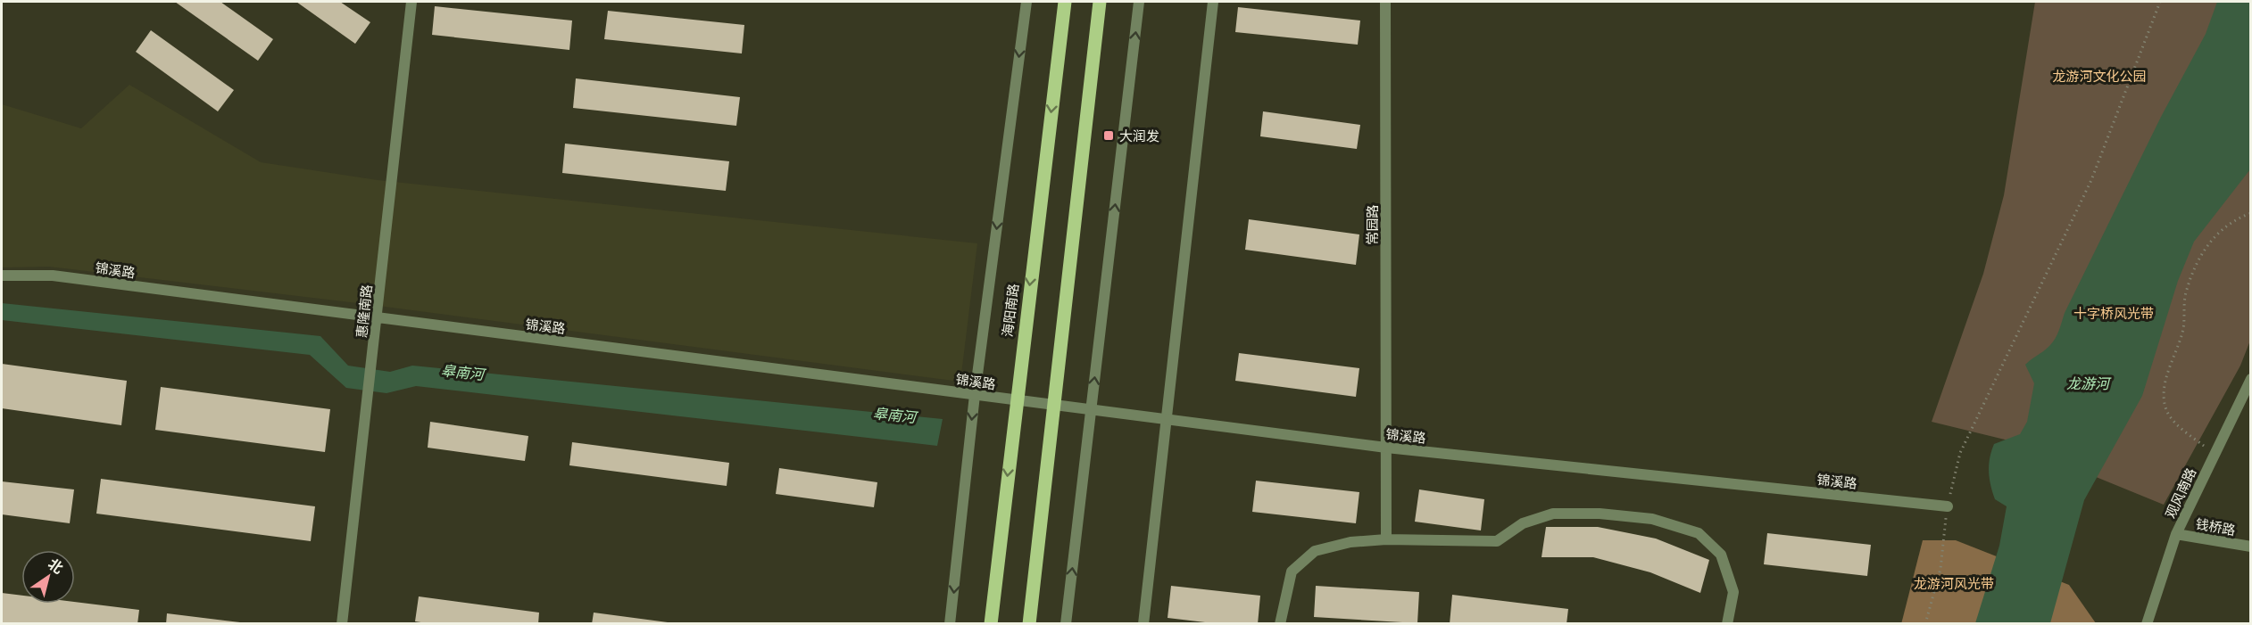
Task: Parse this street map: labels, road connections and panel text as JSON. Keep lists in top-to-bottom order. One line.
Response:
{"streets":{"main road":["海阳南路"],"street":["常园路","锦溪路","惠隆南路","观风南路","钱桥路"]},"crossings":[["常园路","锦溪路"],["锦溪路","海阳南路"],["锦溪路","惠隆南路"],["观风南路","钱桥路"]],"water":["皋南河","龙游河"],"parks":["龙游河文化公园","十字桥风光带","龙游河风光带"],"places":{"transit":["大润发"]},"north":"top right"}
